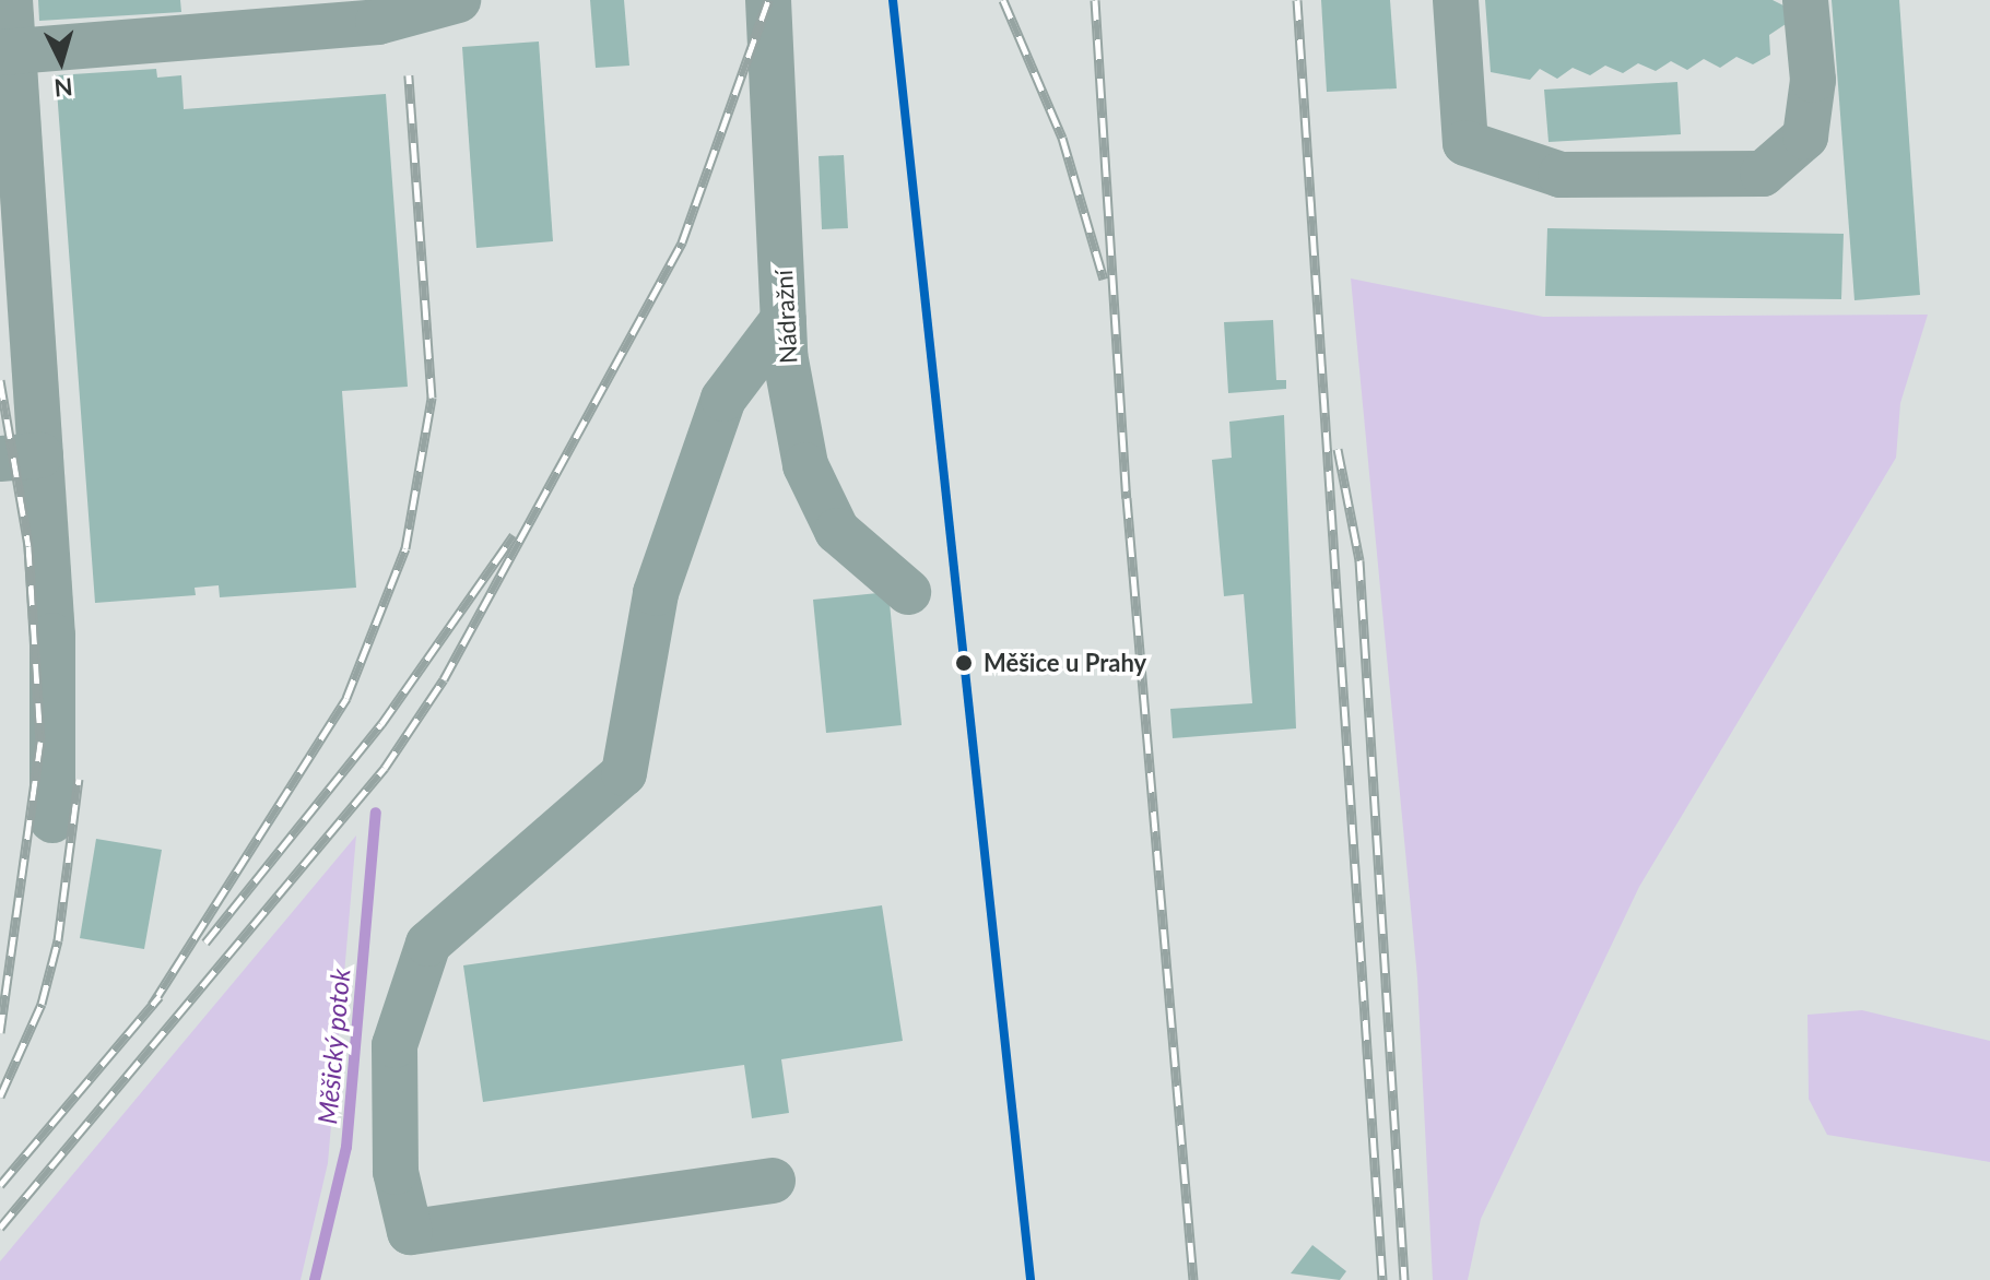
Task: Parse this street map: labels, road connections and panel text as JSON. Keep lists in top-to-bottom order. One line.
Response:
{"streets":{"lane":["Nádražní"]},"water":["Měšický potok"],"places":["Měšice u Prahy"],"north":"bottom"}
